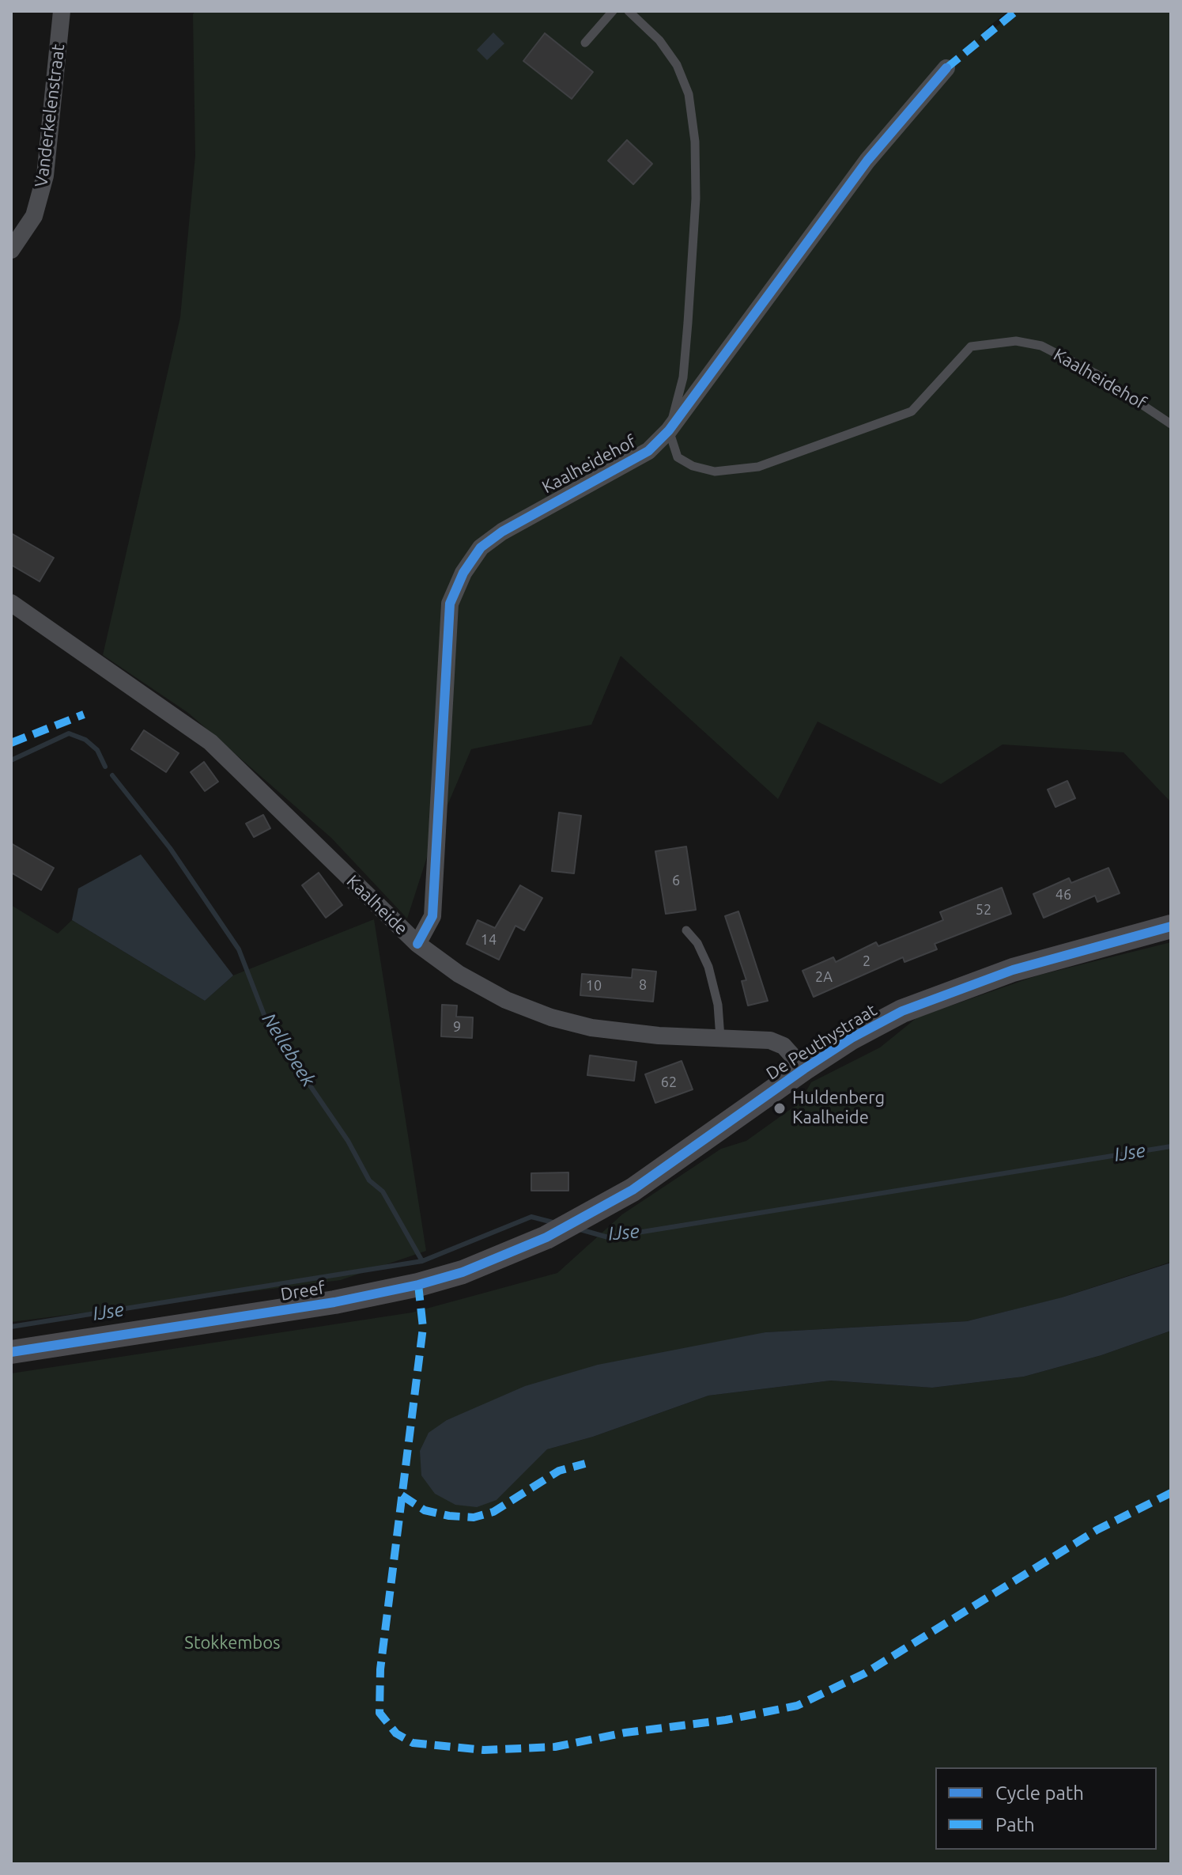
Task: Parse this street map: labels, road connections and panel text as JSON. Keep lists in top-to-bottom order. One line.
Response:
{"streets":{"main road":["De Peuthystraat","Dreef"],"street":["Vanderkelenstraat","Kaalheidehof","Kaalheide"]},"crossings":[["Kaalheidehof","Kaalheide"],["Kaalheide","De Peuthystraat"],["De Peuthystraat","Dreef"]],"water":["Nellebeek","IJse"],"parks":["Stokkembos"],"places":["Huldenberg Kaalheide"],"house_numbers":["6","46","52","14","2","2A","8","10","9","62"],"legend":["Cycle path","Path"]}
